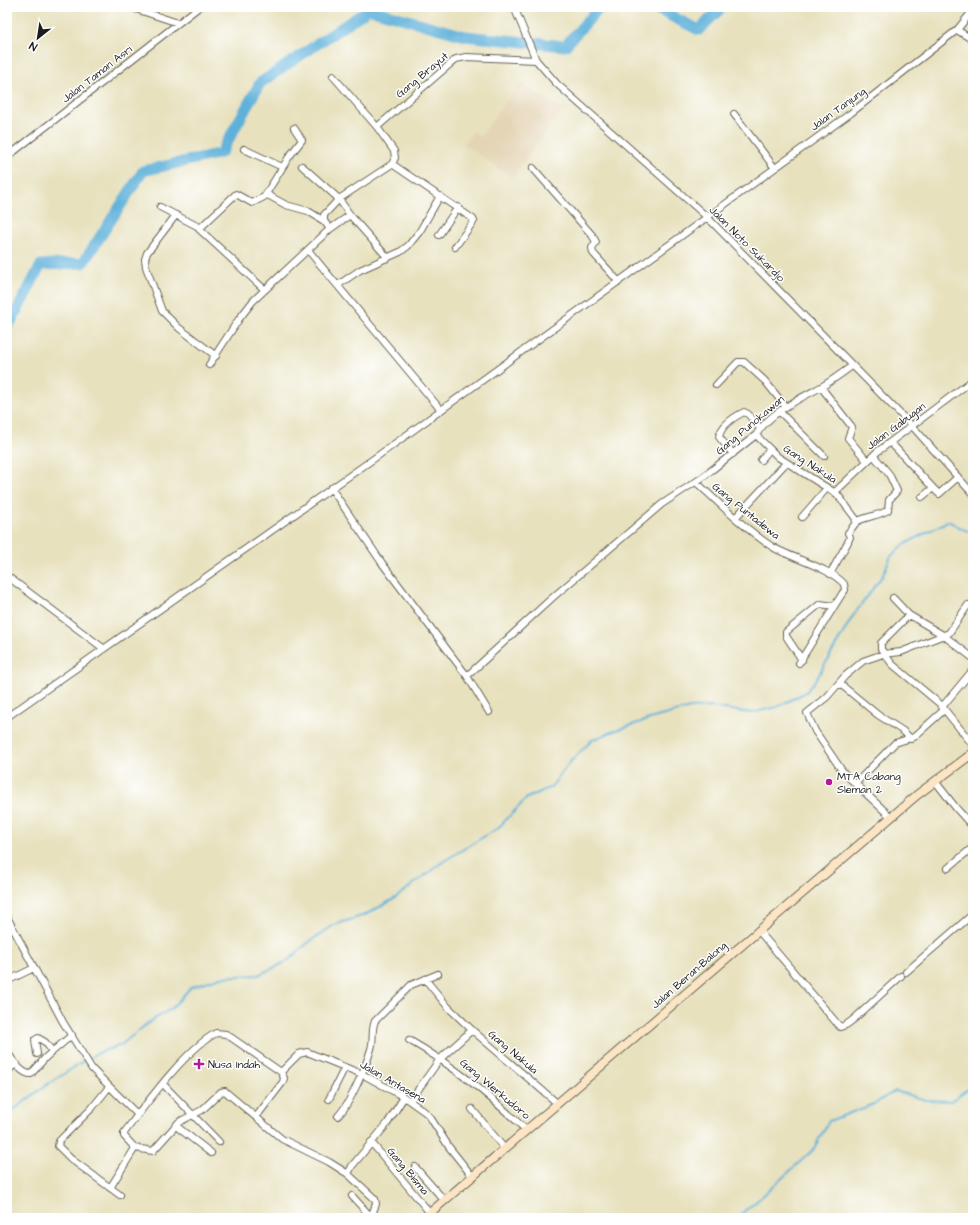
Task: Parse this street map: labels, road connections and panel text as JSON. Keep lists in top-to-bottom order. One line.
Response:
{"streets":{"main road":["Jalan Beran-Balong"],"street":["Jalan Taman Asri","Gang Brayut","Jalan Tanjung","Jalan Noto Sukardjo","Gang Punokawan","Jalan Gabugan","Gang Nakula","Gang Puntadewa","Jalan Antasena","Gang Werkudoro","Gang Bisma"]},"crossings":[["Gang Brayut","Jalan Noto Sukardjo"],["Jalan Tanjung","Jalan Noto Sukardjo"],["Jalan Noto Sukardjo","Gang Punokawan"],["Jalan Noto Sukardjo","Jalan Gabugan"],["Gang Punokawan","Gang Nakula"],["Gang Punokawan","Gang Puntadewa"],["Jalan Gabugan","Gang Nakula"],["Gang Nakula","Jalan Beran-Balong"],["Gang Nakula","Jalan Antasena"],["Gang Nakula","Gang Werkudoro"],["Gang Nakula","Gang Bisma"],["Jalan Beran-Balong","Jalan Antasena"],["Jalan Beran-Balong","Gang Werkudoro"],["Jalan Beran-Balong","Gang Bisma"]],"places":{"other":["MTA Cabang Sleman 2"],"health":["Nusa Indah"]},"north":"bottom left"}
